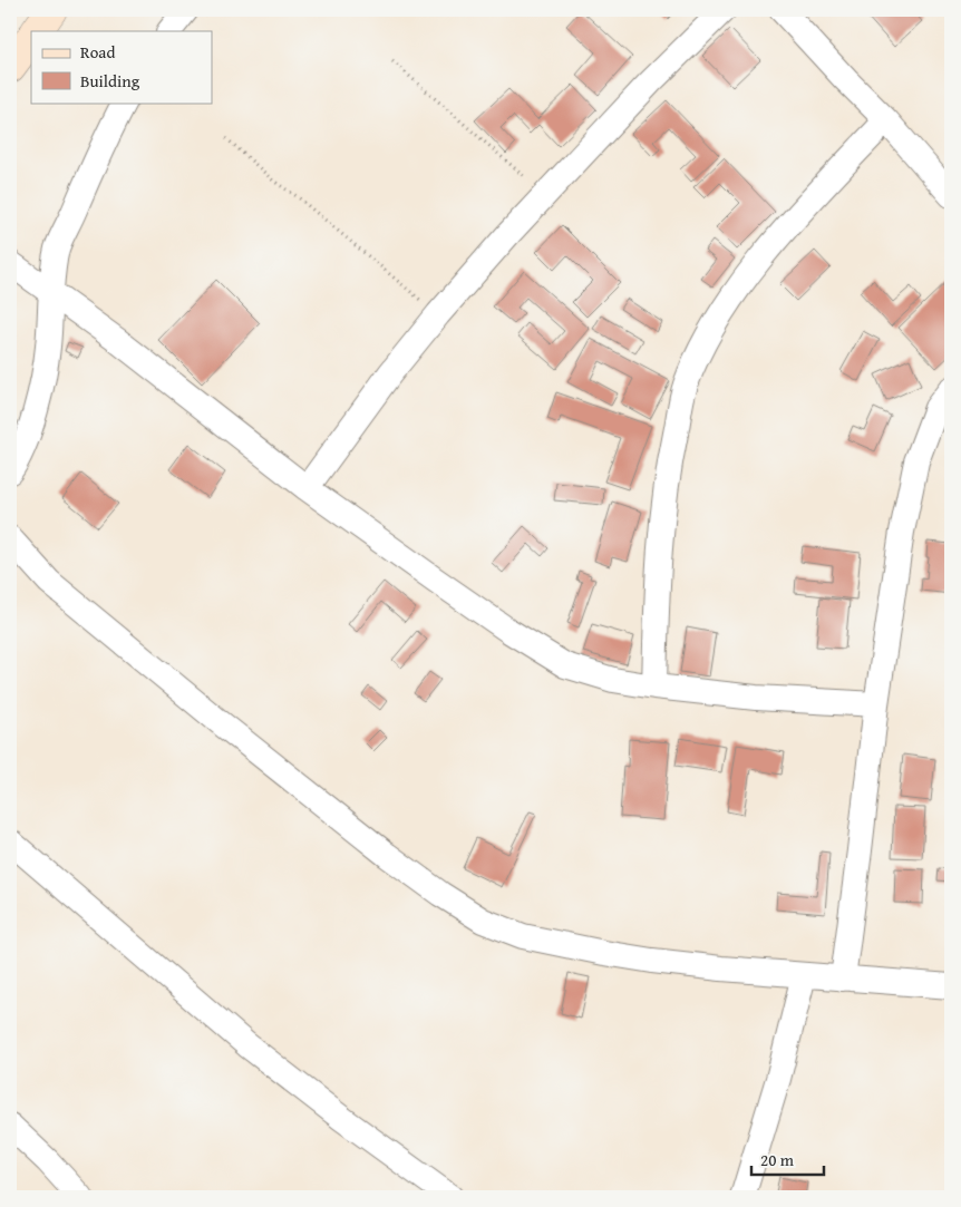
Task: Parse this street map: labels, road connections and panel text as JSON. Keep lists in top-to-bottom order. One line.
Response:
{"legend":["Road","Building"],"scale_bar":"20 m"}
